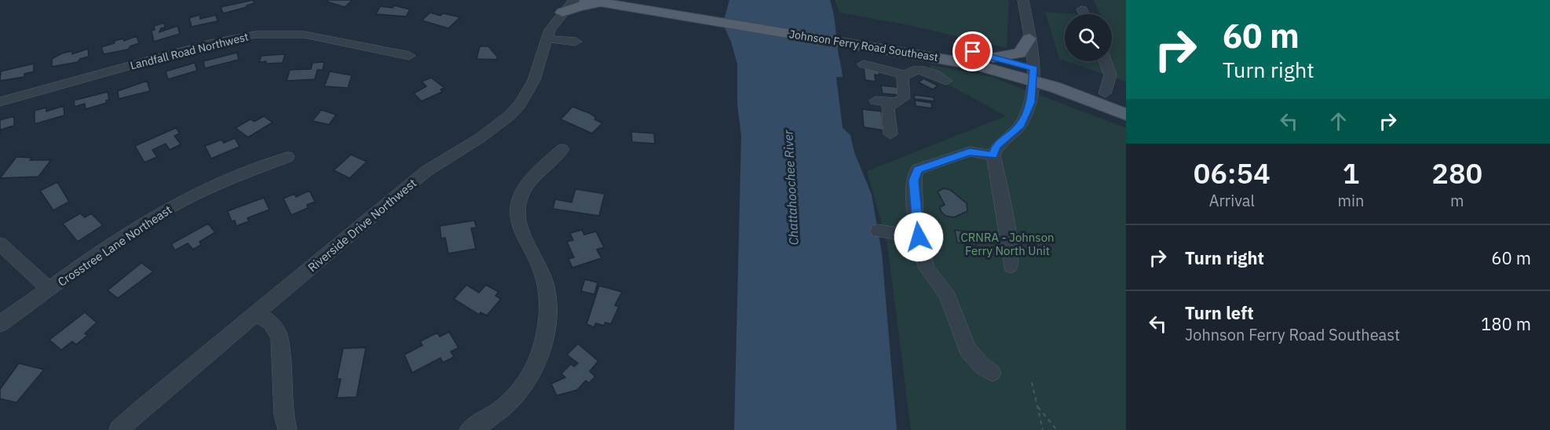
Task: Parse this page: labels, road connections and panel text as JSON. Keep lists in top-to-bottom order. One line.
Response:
{"streets":{"main road":["Johnson Ferry Road Southeast"],"street":["Landfall Road Northwest","Riverside Drive Northwest","Crosstree Lane Northeast"]},"water":["Chattahoochee River"],"parks":["CRNRA - Johnson Ferry North Unit"],"page":{"turn":["60 m","Turn right"],"eta":["06:54","Arrival","1","min","280","m"],"list":[{"name":"Turn right","value":"60 m"},{"name":"Turn left","note":"Johnson Ferry Road Southeast","value":"180 m"}]}}
